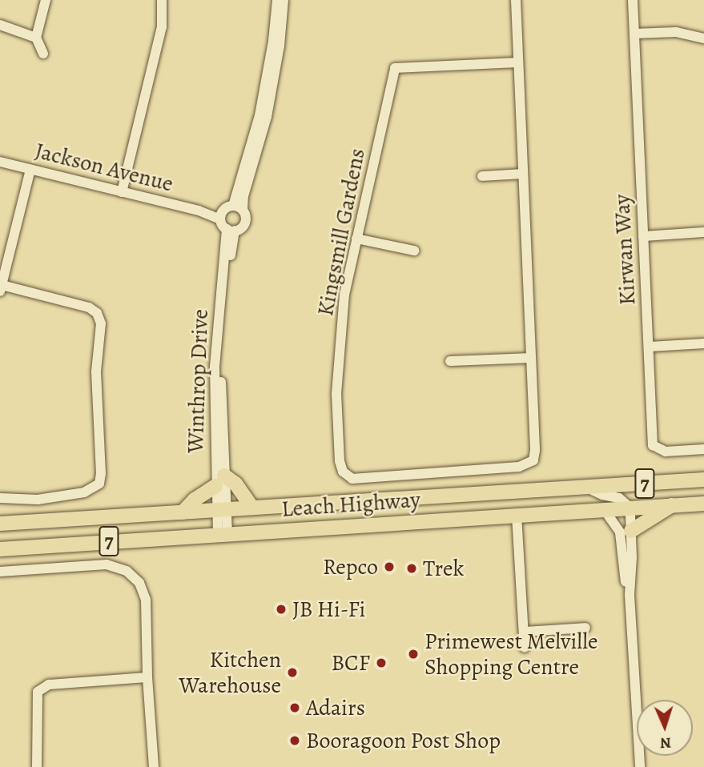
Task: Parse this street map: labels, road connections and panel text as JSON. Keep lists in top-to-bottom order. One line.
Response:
{"streets":{"highway":["7","Leach Highway"],"street":["Jackson Avenue","Kingsmill Gardens","Kirwan Way","Winthrop Drive"]},"crossings":[["Winthrop Drive","Leach Highway"]],"places":["Repco","Trek","JB Hi-Fi","Primewest Melville Shopping Centre","BCF","Kitchen Warehouse","Adairs","Booragoon Post Shop"],"north":"bottom"}
